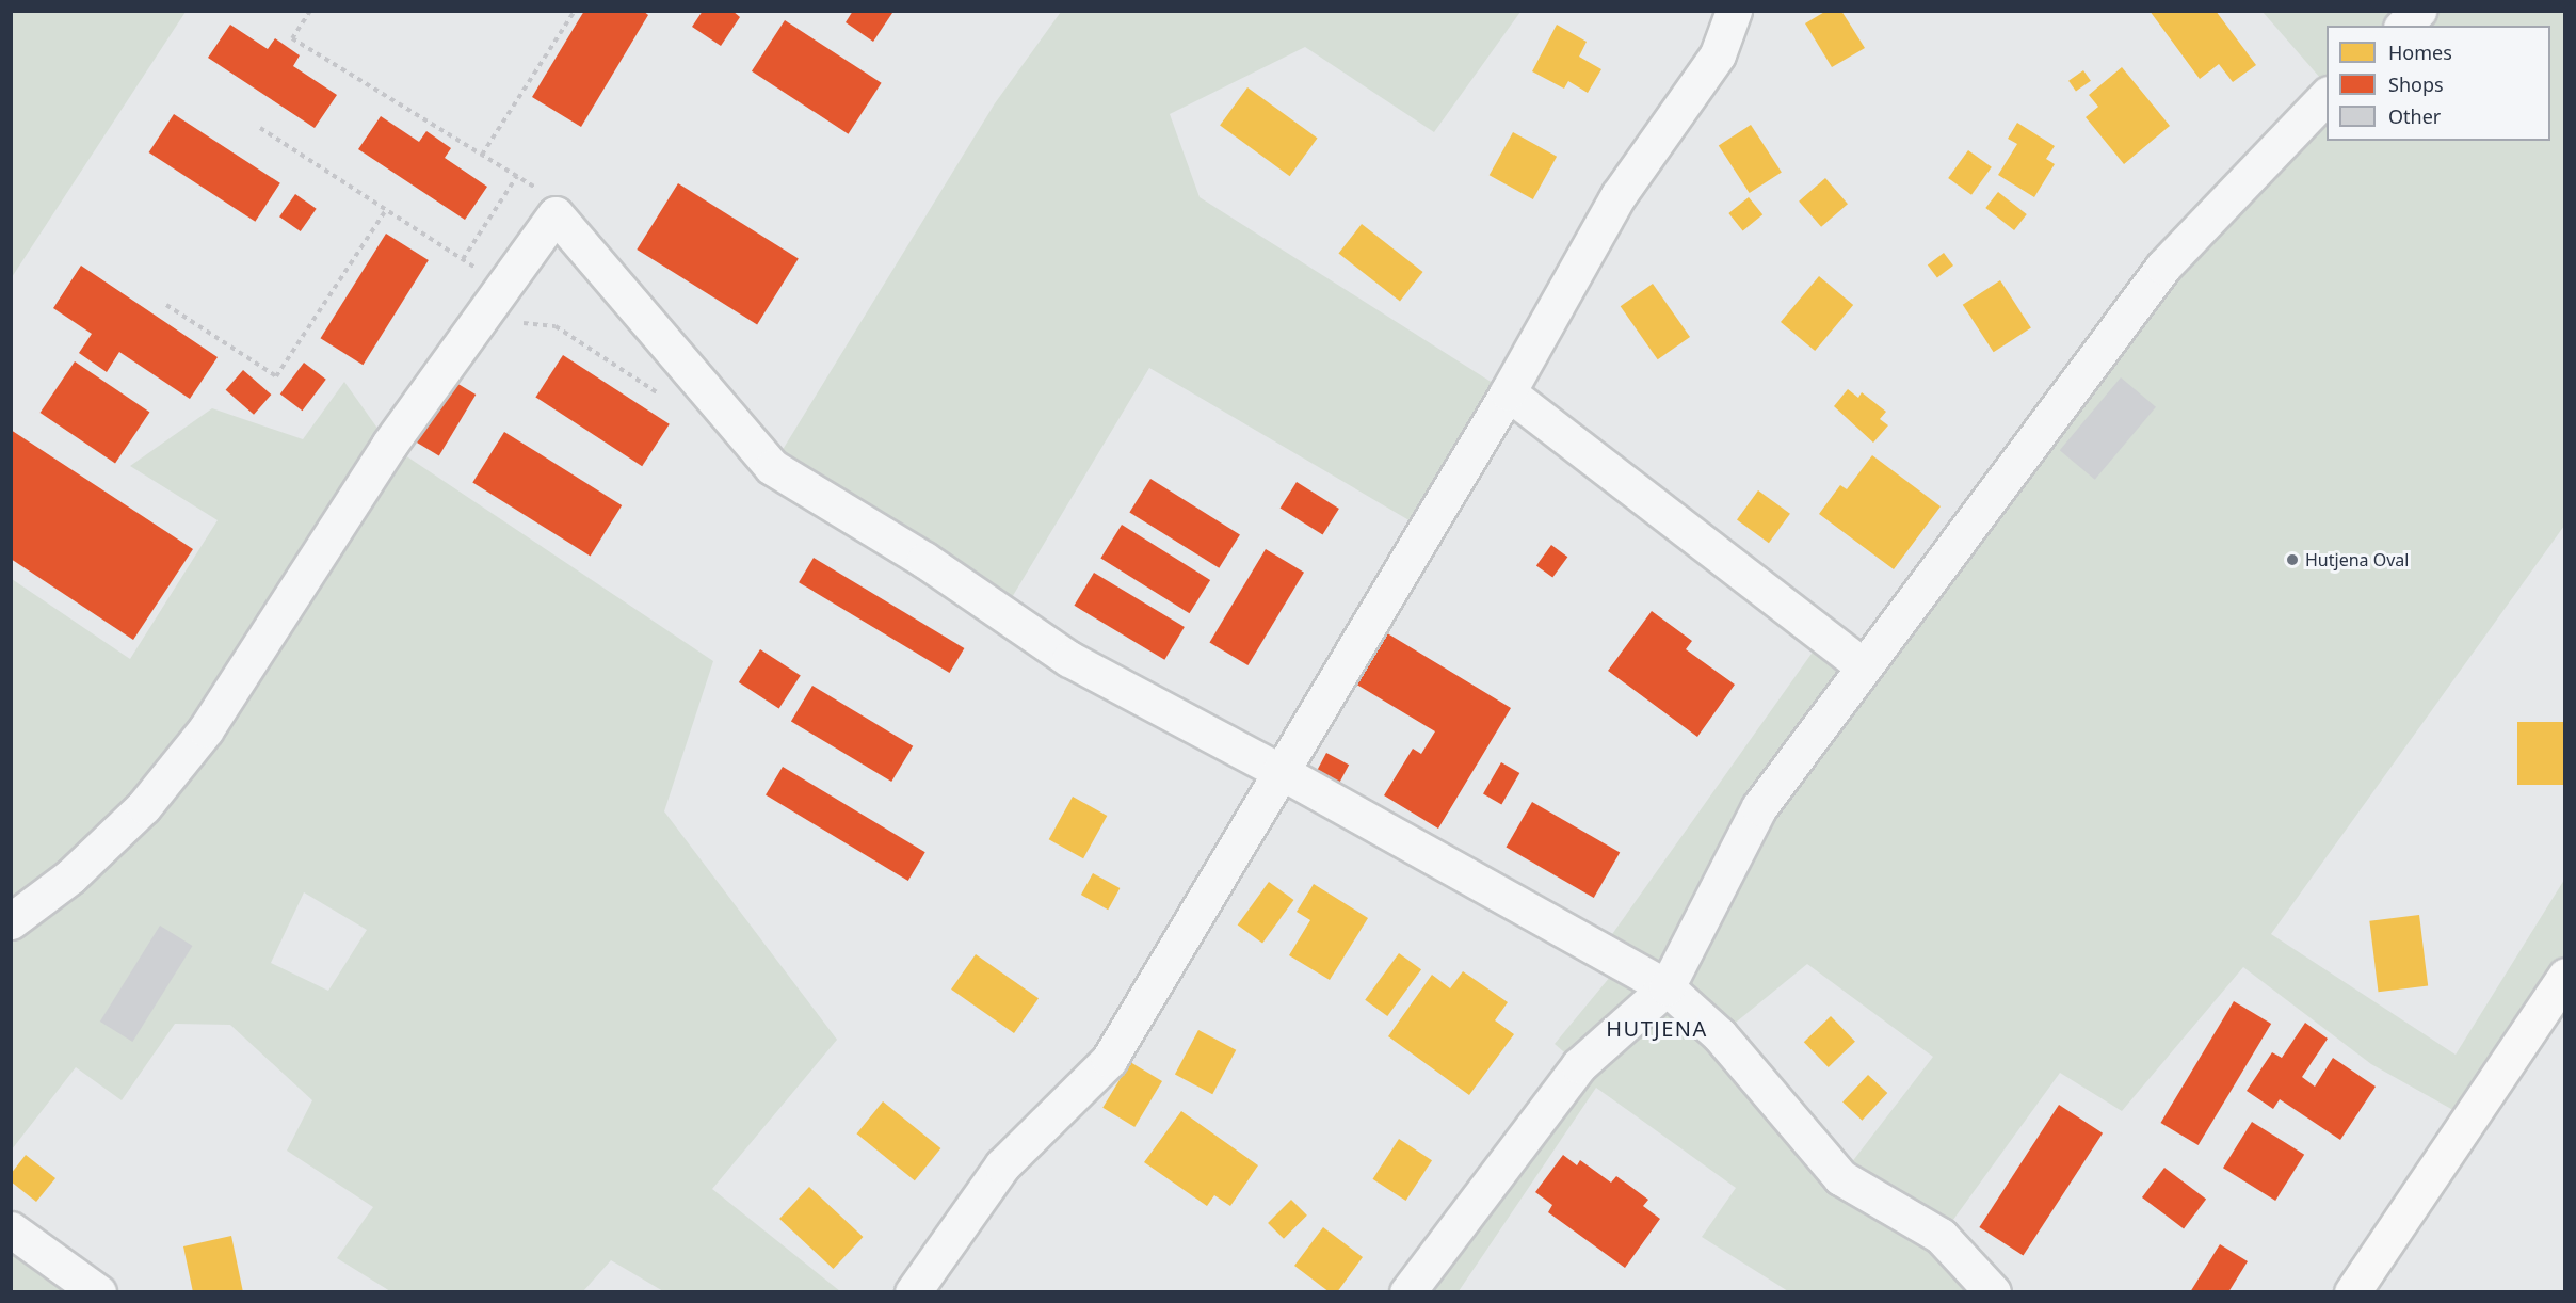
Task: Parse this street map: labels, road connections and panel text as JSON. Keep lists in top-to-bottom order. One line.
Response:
{"districts":["HUTJENA"],"places":["Hutjena Oval"],"legend":["Homes","Shops","Other"]}
